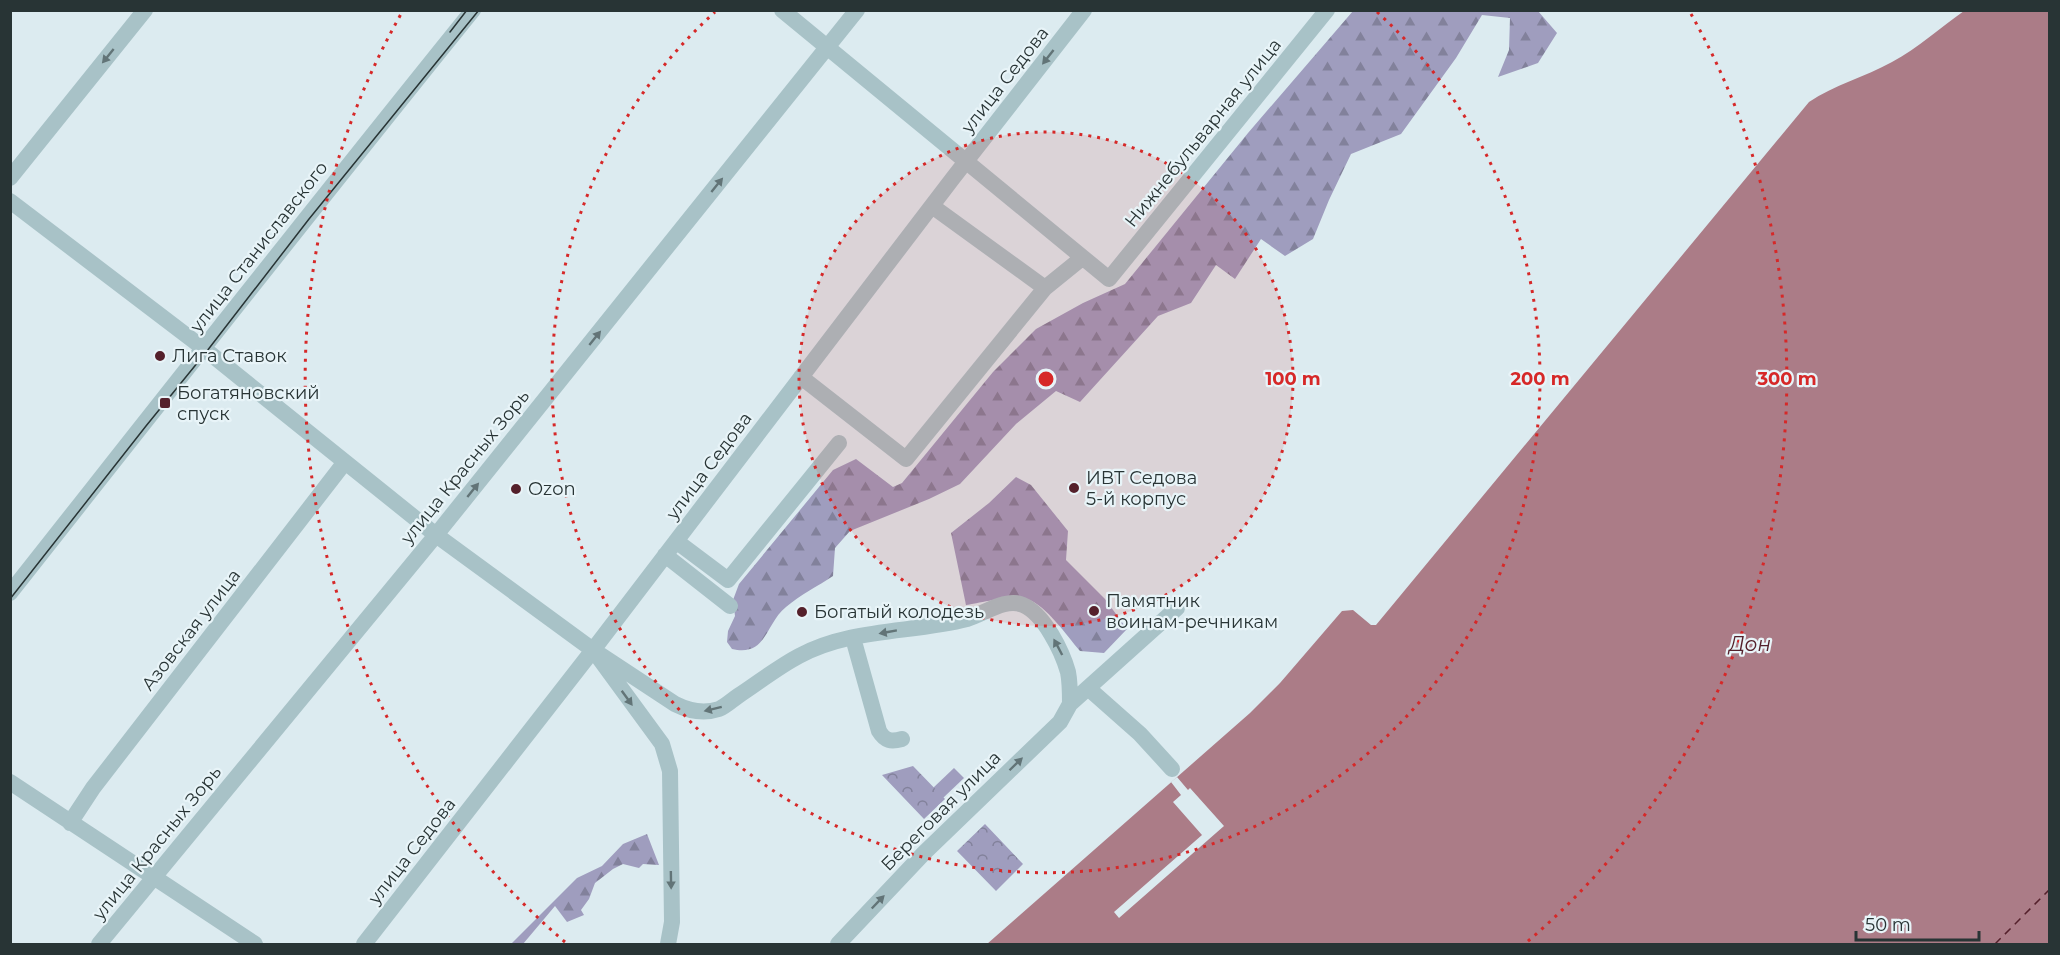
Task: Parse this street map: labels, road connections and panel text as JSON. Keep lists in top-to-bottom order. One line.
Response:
{"streets":{"street":["улица Седова","Нижнебульварная улица","улица Станиславского","улица Красных Зорь","Азовская улица","Береговая улица"]},"one_way":["улица Красных Зорь","Береговая улица"],"water":["Дон"],"places":{"other":["Лига Ставок","ИВТ Седова 5-й корпус","Ozon","Памятник воинам-речникам","Богатый колодезь"],"transit":["Богатяновский спуск"]},"scale_bar":"50 m","rings":["100 m","200 m","300 m"]}
